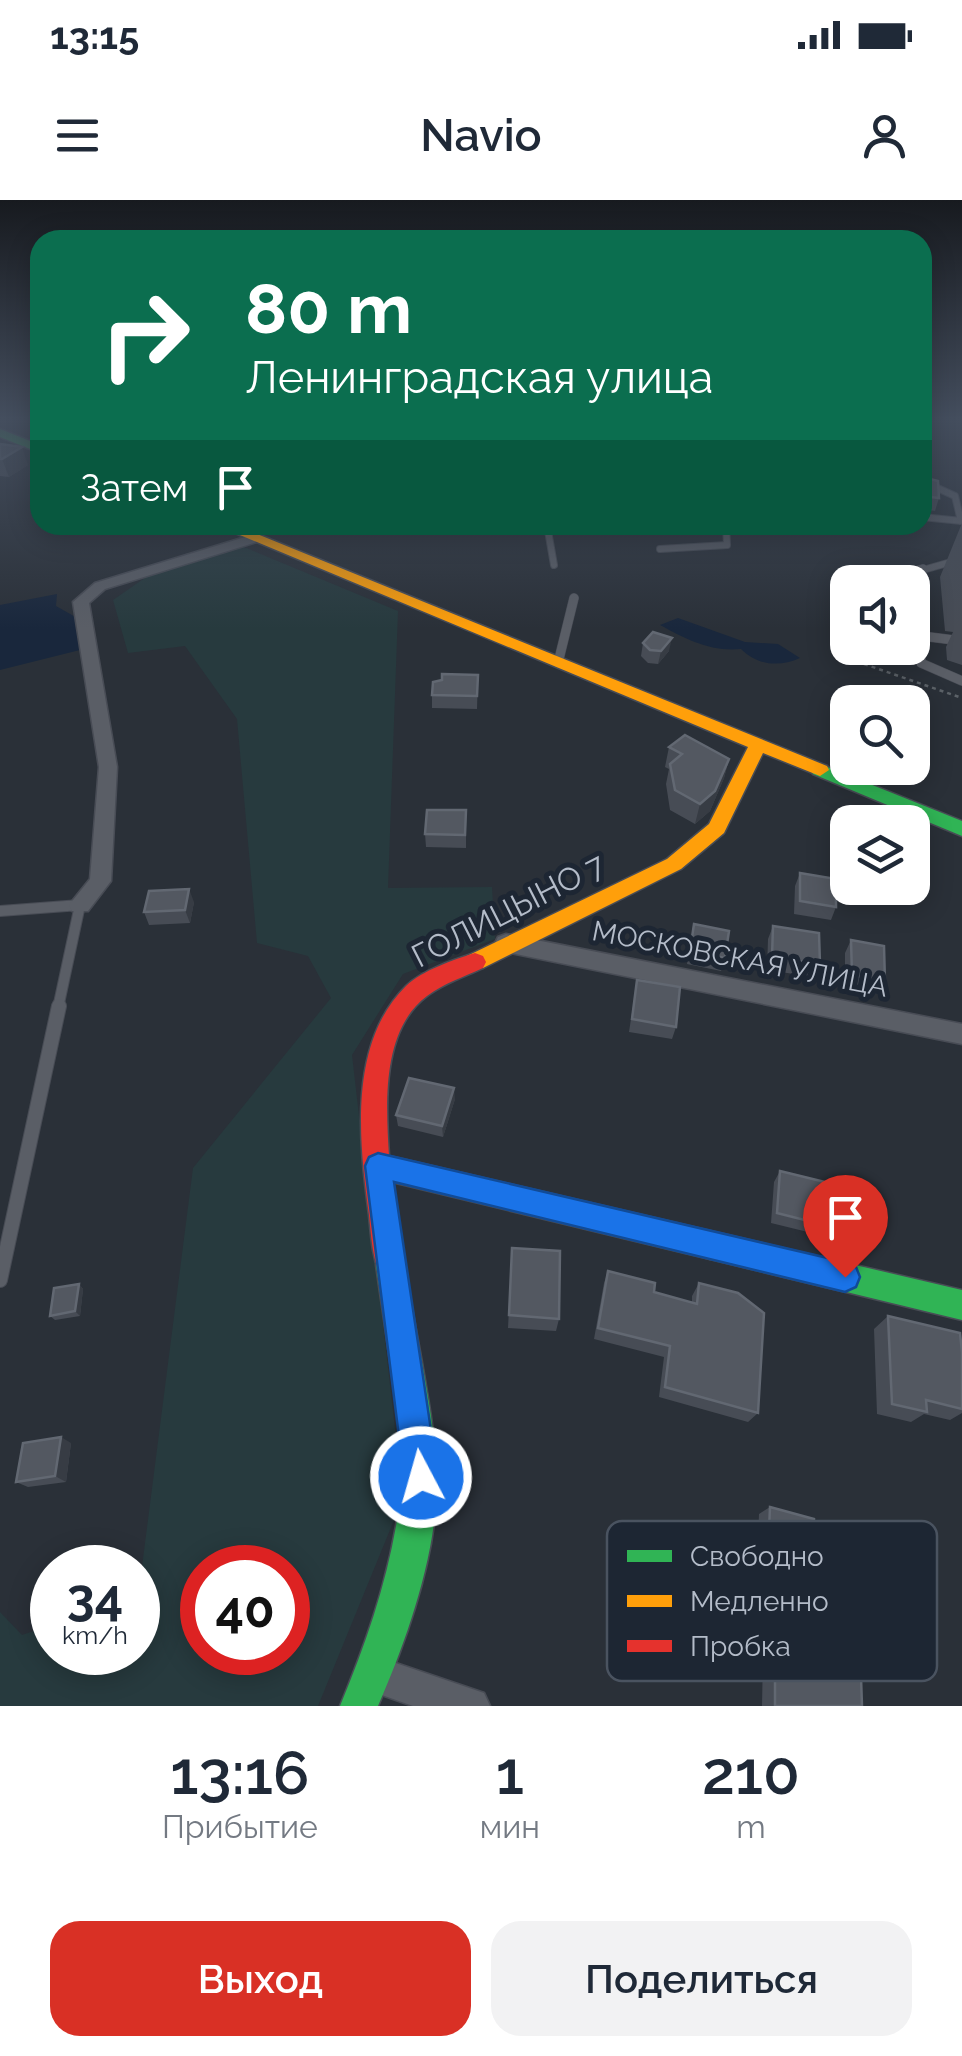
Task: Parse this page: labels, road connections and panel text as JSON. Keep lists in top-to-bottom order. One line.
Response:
{"streets":{"street":["ГОЛИЦЫНО 7","МОСКОВСКАЯ УЛИЦА"]},"crossings":[["ГОЛИЦЫНО 7","МОСКОВСКАЯ УЛИЦА"]],"legend":["Свободно","Медленно","Пробка"],"page":{"status":"13:15","header":"Navio","turn":["80 m","Ленинградская улица"],"then":"Затем","speed":"34 km/h","limit":"40","eta":["13:16","Прибытие","1","мин","210","m"],"buttons":["Выход","Поделиться"]}}
